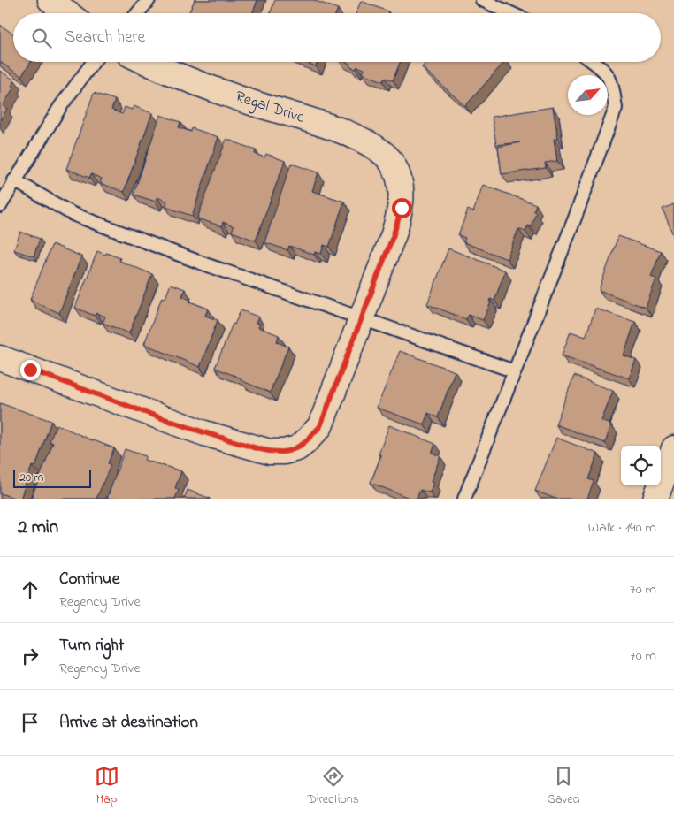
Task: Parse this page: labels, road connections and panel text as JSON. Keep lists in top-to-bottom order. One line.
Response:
{"streets":{"street":["Regal Drive"]},"scale_bar":"20 m","north":"top right","page":{"search":"Search here","scale":"20 m","heading":["2 min","Walk · 140 m"],"list":[["Continue","Regency Drive","70 m"],["Turn right","Regency Drive","70 m"],"Arrive at destination"],"nav":["Map","Directions","Saved"]}}
